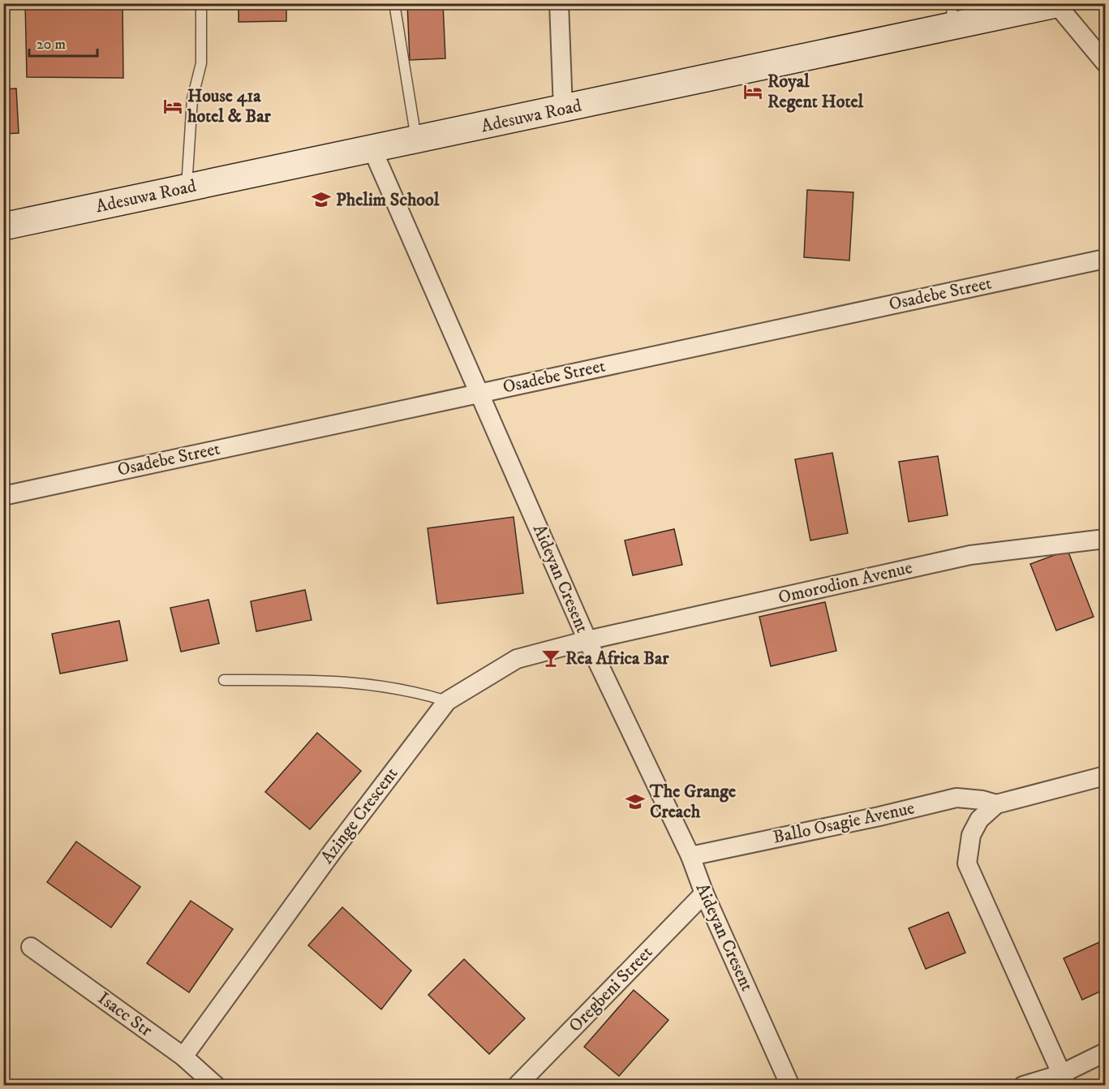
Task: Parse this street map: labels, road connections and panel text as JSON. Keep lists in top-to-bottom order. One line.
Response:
{"streets":{"street":["Adesuwa Road","Osadebe Street","Aideyan Cresent","Omorodion Avenue","Azinge Crescent","Ballo Osagie Avenue","Oregbeni Street","Isacc Str"]},"crossings":[["Adesuwa Road","Aideyan Cresent"],["Osadebe Street","Aideyan Cresent"],["Aideyan Cresent","Omorodion Avenue"],["Aideyan Cresent","Azinge Crescent"],["Aideyan Cresent","Ballo Osagie Avenue"],["Aideyan Cresent","Oregbeni Street"],["Omorodion Avenue","Azinge Crescent"],["Azinge Crescent","Isacc Str"]],"places":{"hotel":["Royal Regent Hotel","House 41a hotel & Bar"],"school or university":["Phelim School","The Grange Creach"],"bar":["Rea Africa Bar"]},"scale_bar":"20 m"}
